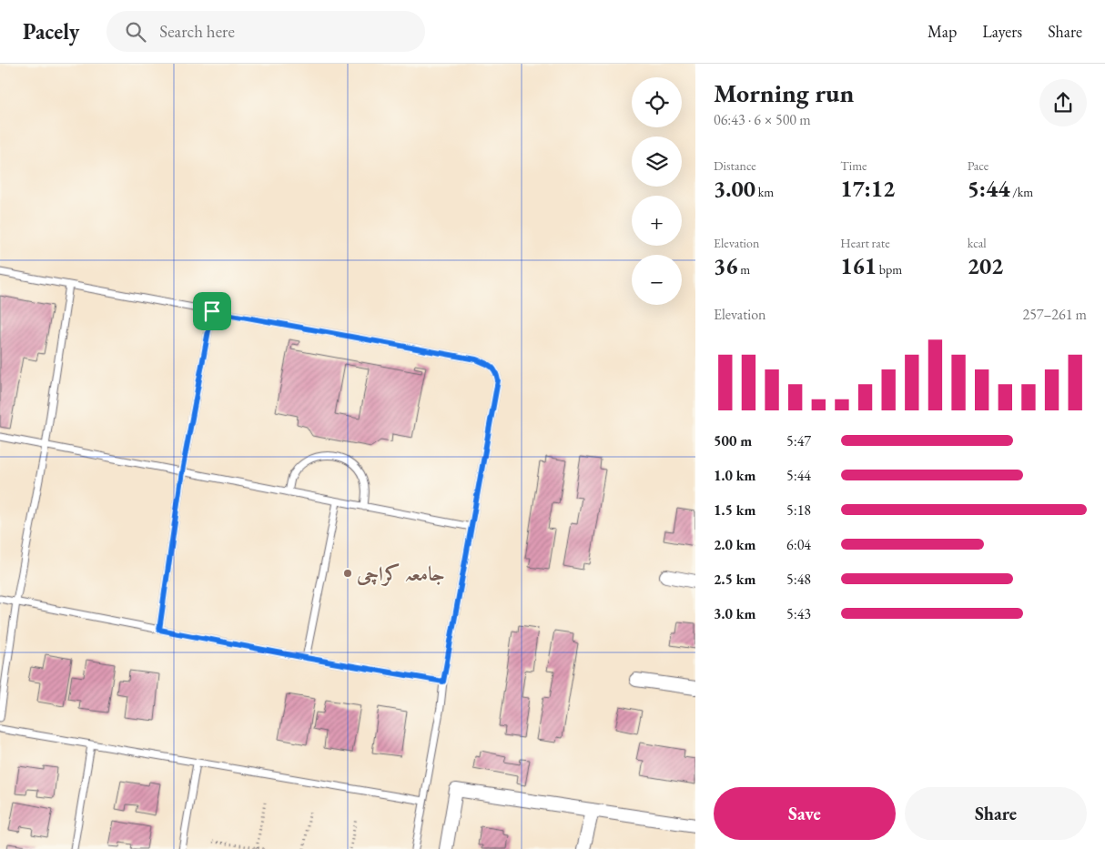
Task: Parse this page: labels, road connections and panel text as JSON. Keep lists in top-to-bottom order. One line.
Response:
{"places":["جامعہ کراچی"],"page":{"header":"Pacely","search":"Search here","nav":["Map","Layers","Share"],"heading":["Morning run","06:43 · 6 × 500 m"],"map_buttons":["+","−"],"stats":[["Distance","3.00 km"],["Time","17:12"],["Pace","5:44 /km"],["Elevation","36 m"],["Heart rate","161 bpm"],["kcal","202"]],"chart":["Elevation","257–261 m"],"list":[{"name":"500 m","note":"5:47"},{"name":"1.0 km","note":"5:44"},{"name":"1.5 km","note":"5:18"},{"name":"2.0 km","note":"6:04"},{"name":"2.5 km","note":"5:48"},{"name":"3.0 km","note":"5:43"}],"buttons":["Save","Share"]}}
